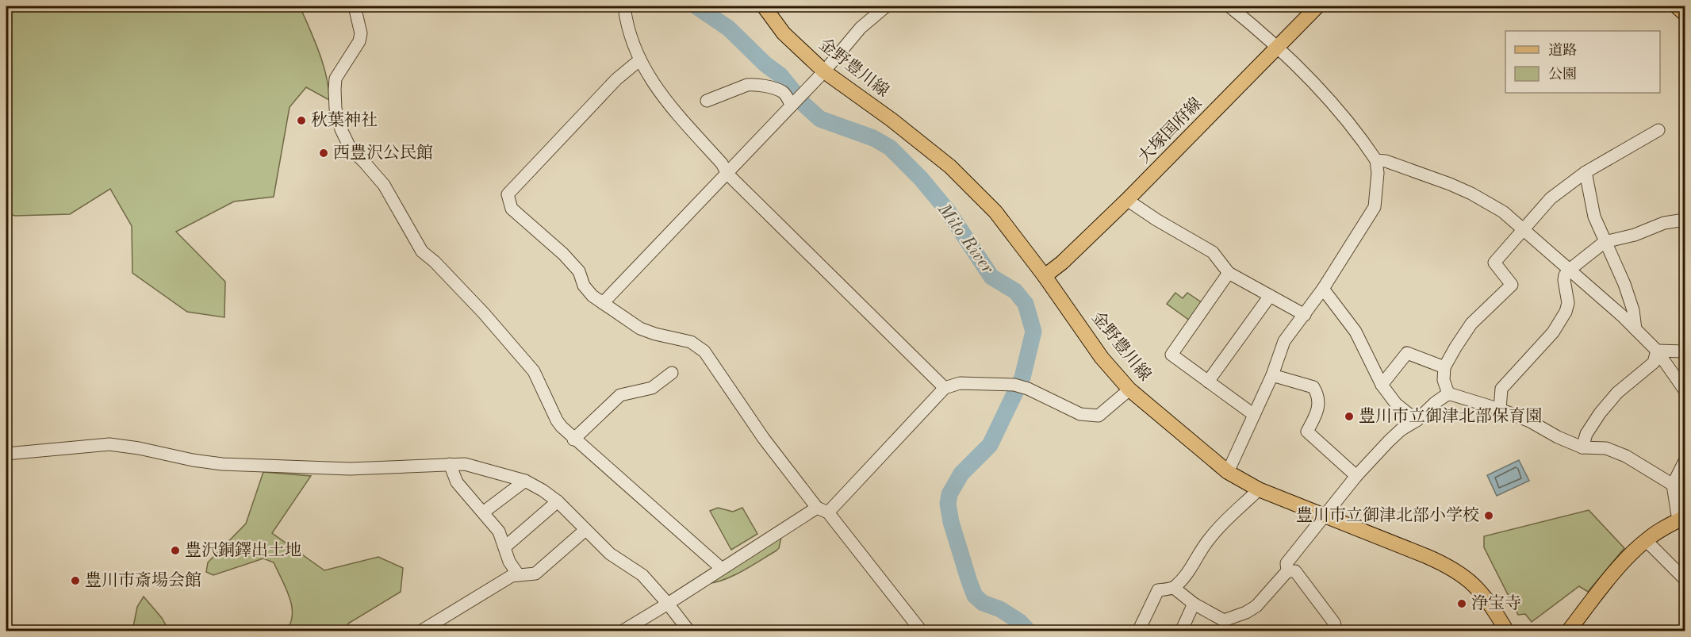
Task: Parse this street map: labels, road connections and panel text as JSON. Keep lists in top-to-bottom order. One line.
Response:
{"streets":{"main road":["金野豊川線","大塚国府線"]},"crossings":[["金野豊川線","大塚国府線"]],"water":["Mito River"],"places":["秋葉神社","西豊沢公民館","豊川市立御津北部保育園","豊川市立御津北部小学校","豊沢銅鐸出土地","豊川市斎場会館","浄宝寺"],"legend":["道路","公園"]}
